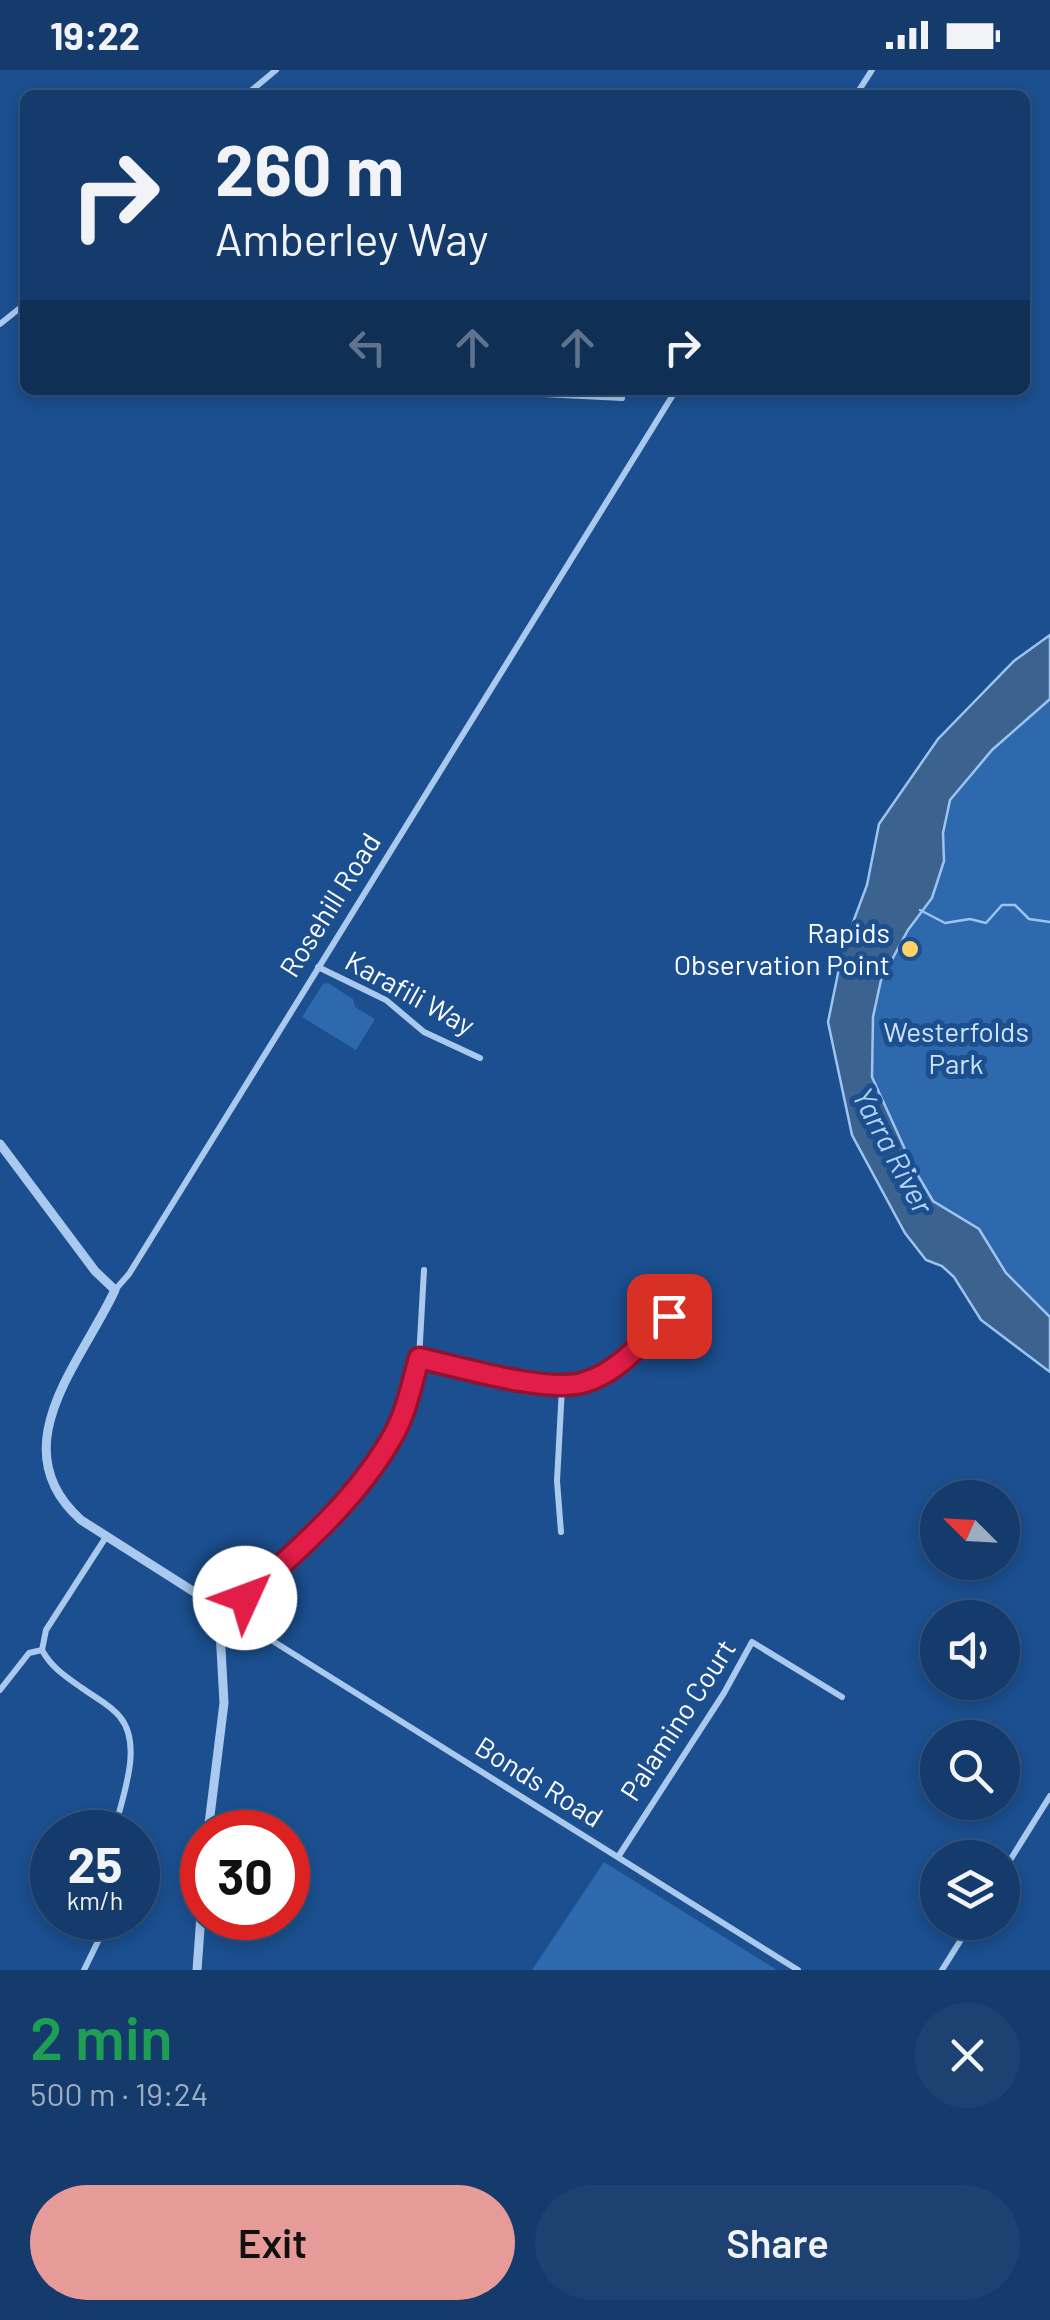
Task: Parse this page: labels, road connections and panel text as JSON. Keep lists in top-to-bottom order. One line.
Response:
{"streets":{"street":["Rosehill Road","Karafili Way","Palamino Court","Bonds Road"]},"crossings":[["Rosehill Road","Karafili Way"],["Rosehill Road","Bonds Road"],["Palamino Court","Bonds Road"]],"water":["Yarra River"],"parks":["Westerfolds Park"],"places":["Rapids Observation Point"],"north":"top left","page":{"status":"19:22","turn":["260 m","Amberley Way"],"speed":"25 km/h","limit":"30","heading":["2 min","500 m · 19:24"],"buttons":["Exit","Share"]}}
